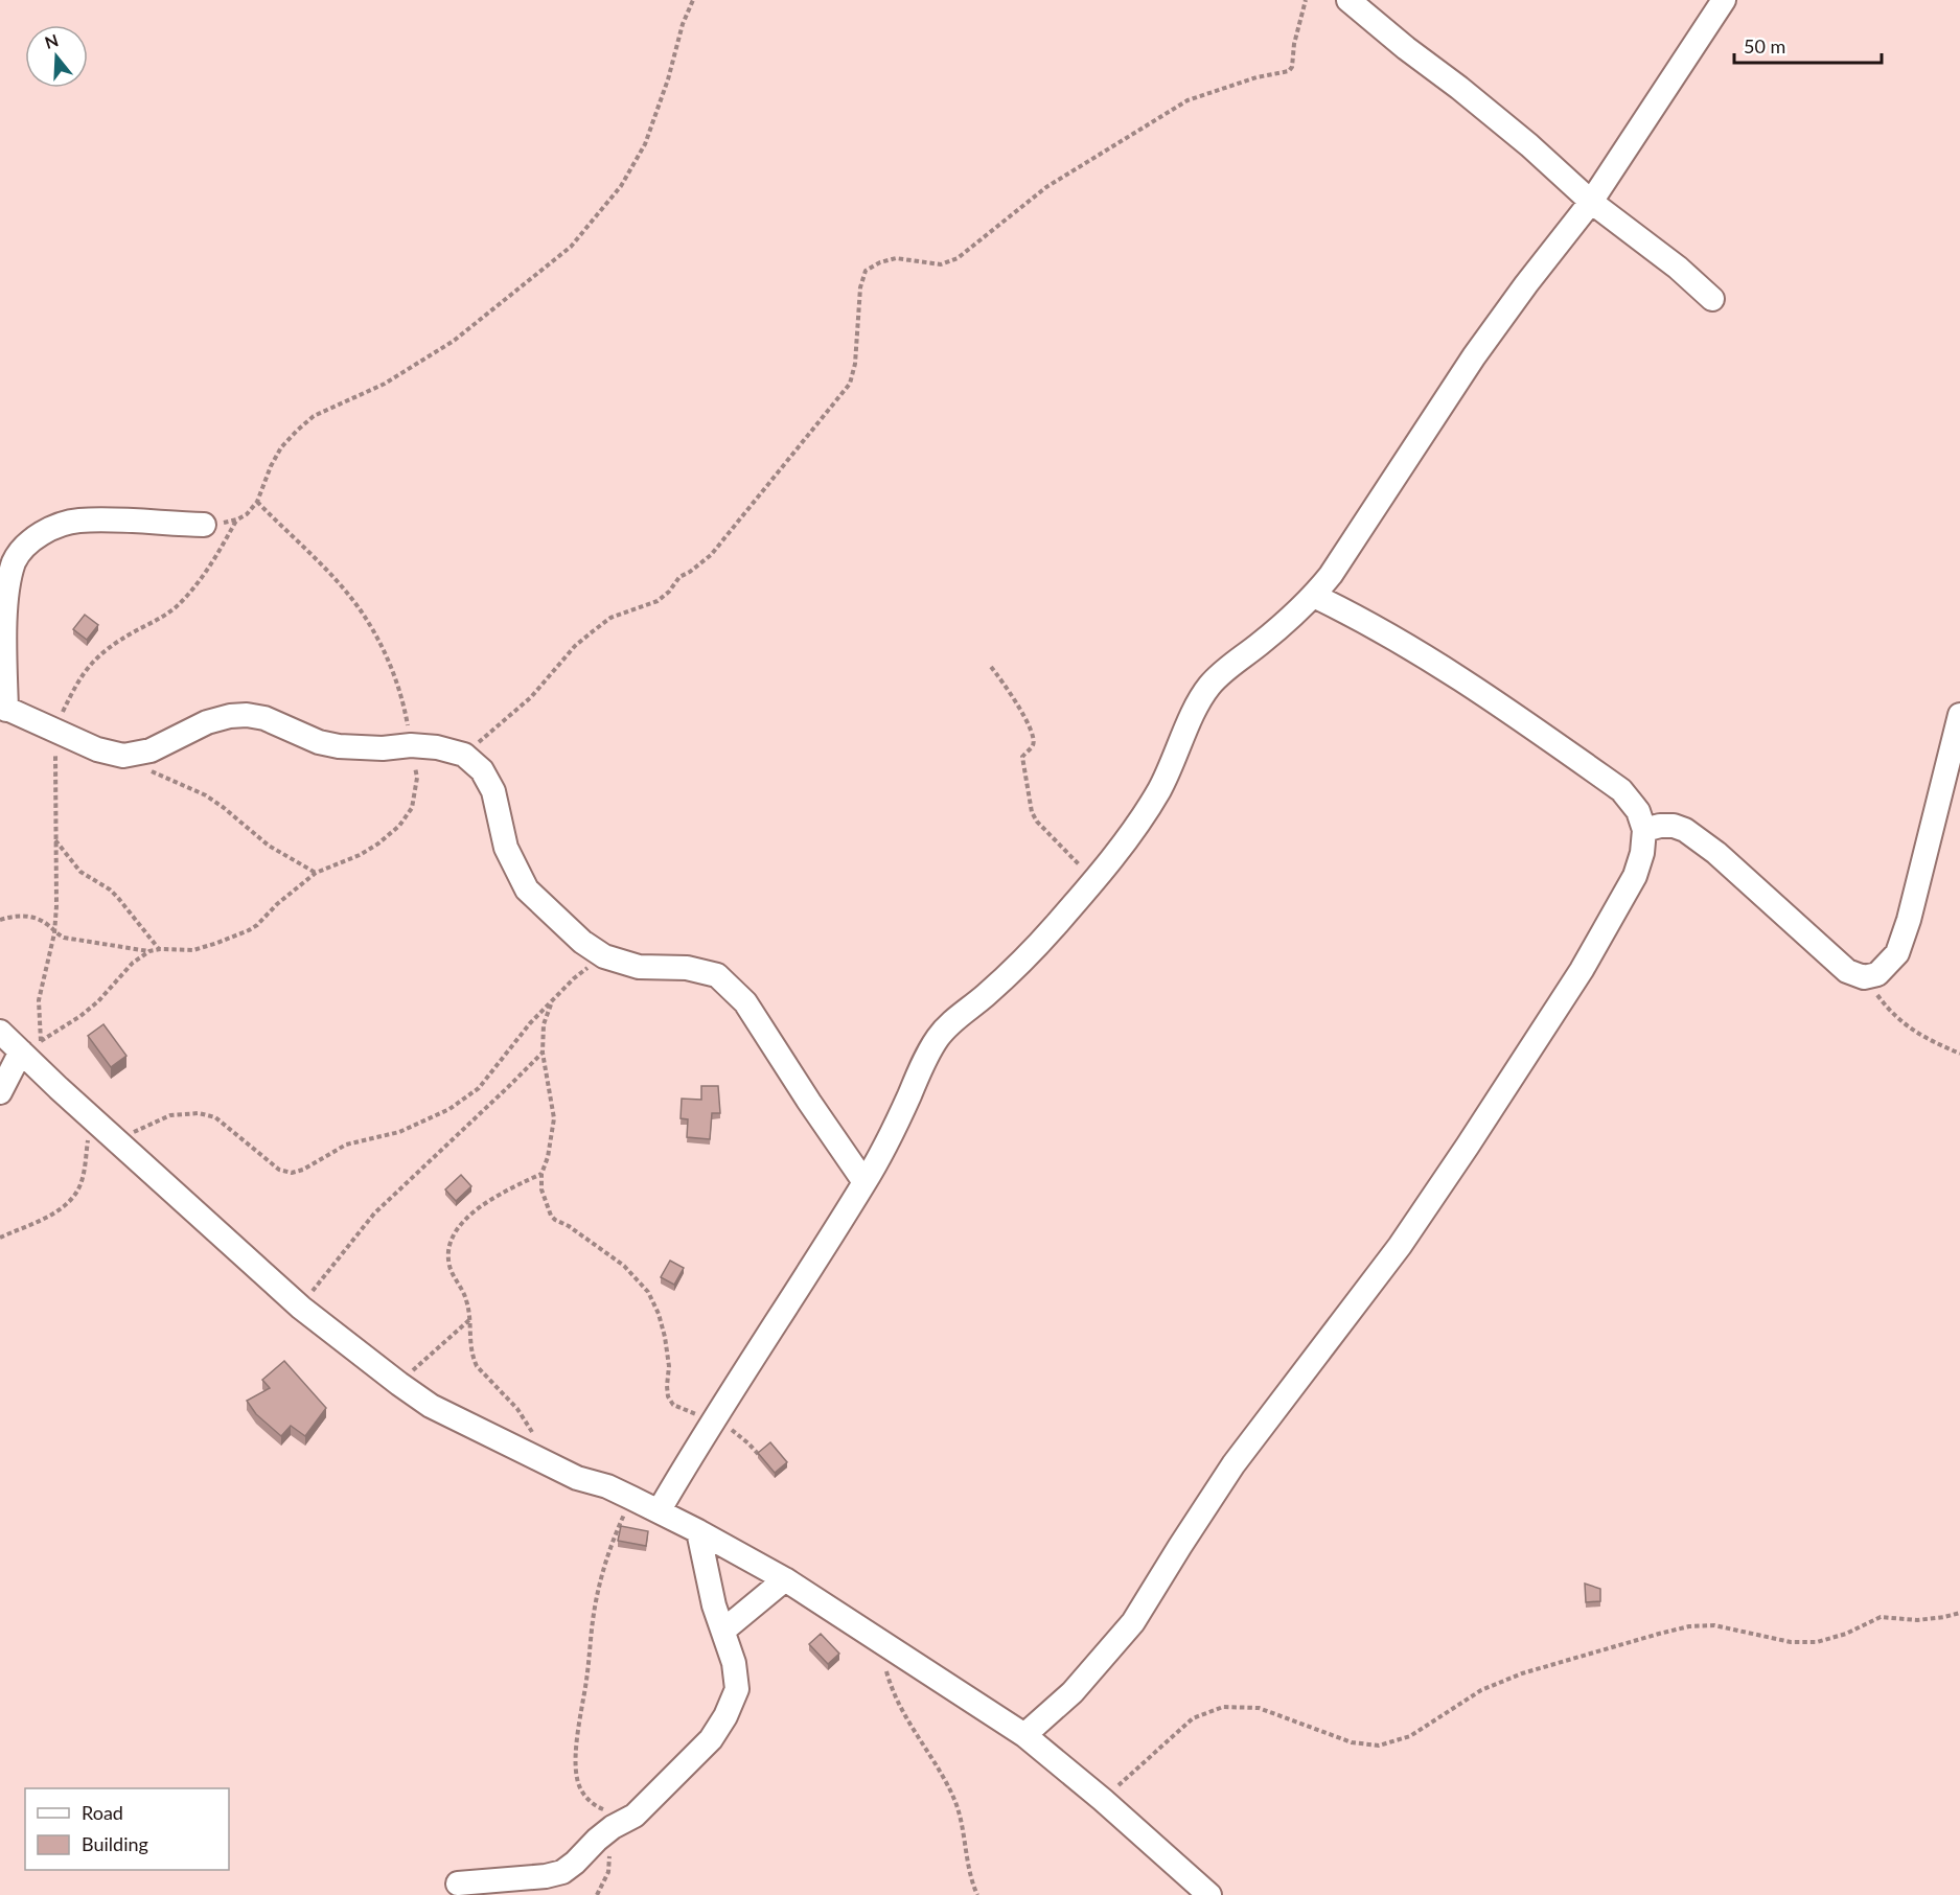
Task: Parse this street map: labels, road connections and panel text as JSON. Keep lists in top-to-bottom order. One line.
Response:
{"legend":["Road","Building"],"scale_bar":"50 m","north":"top"}
